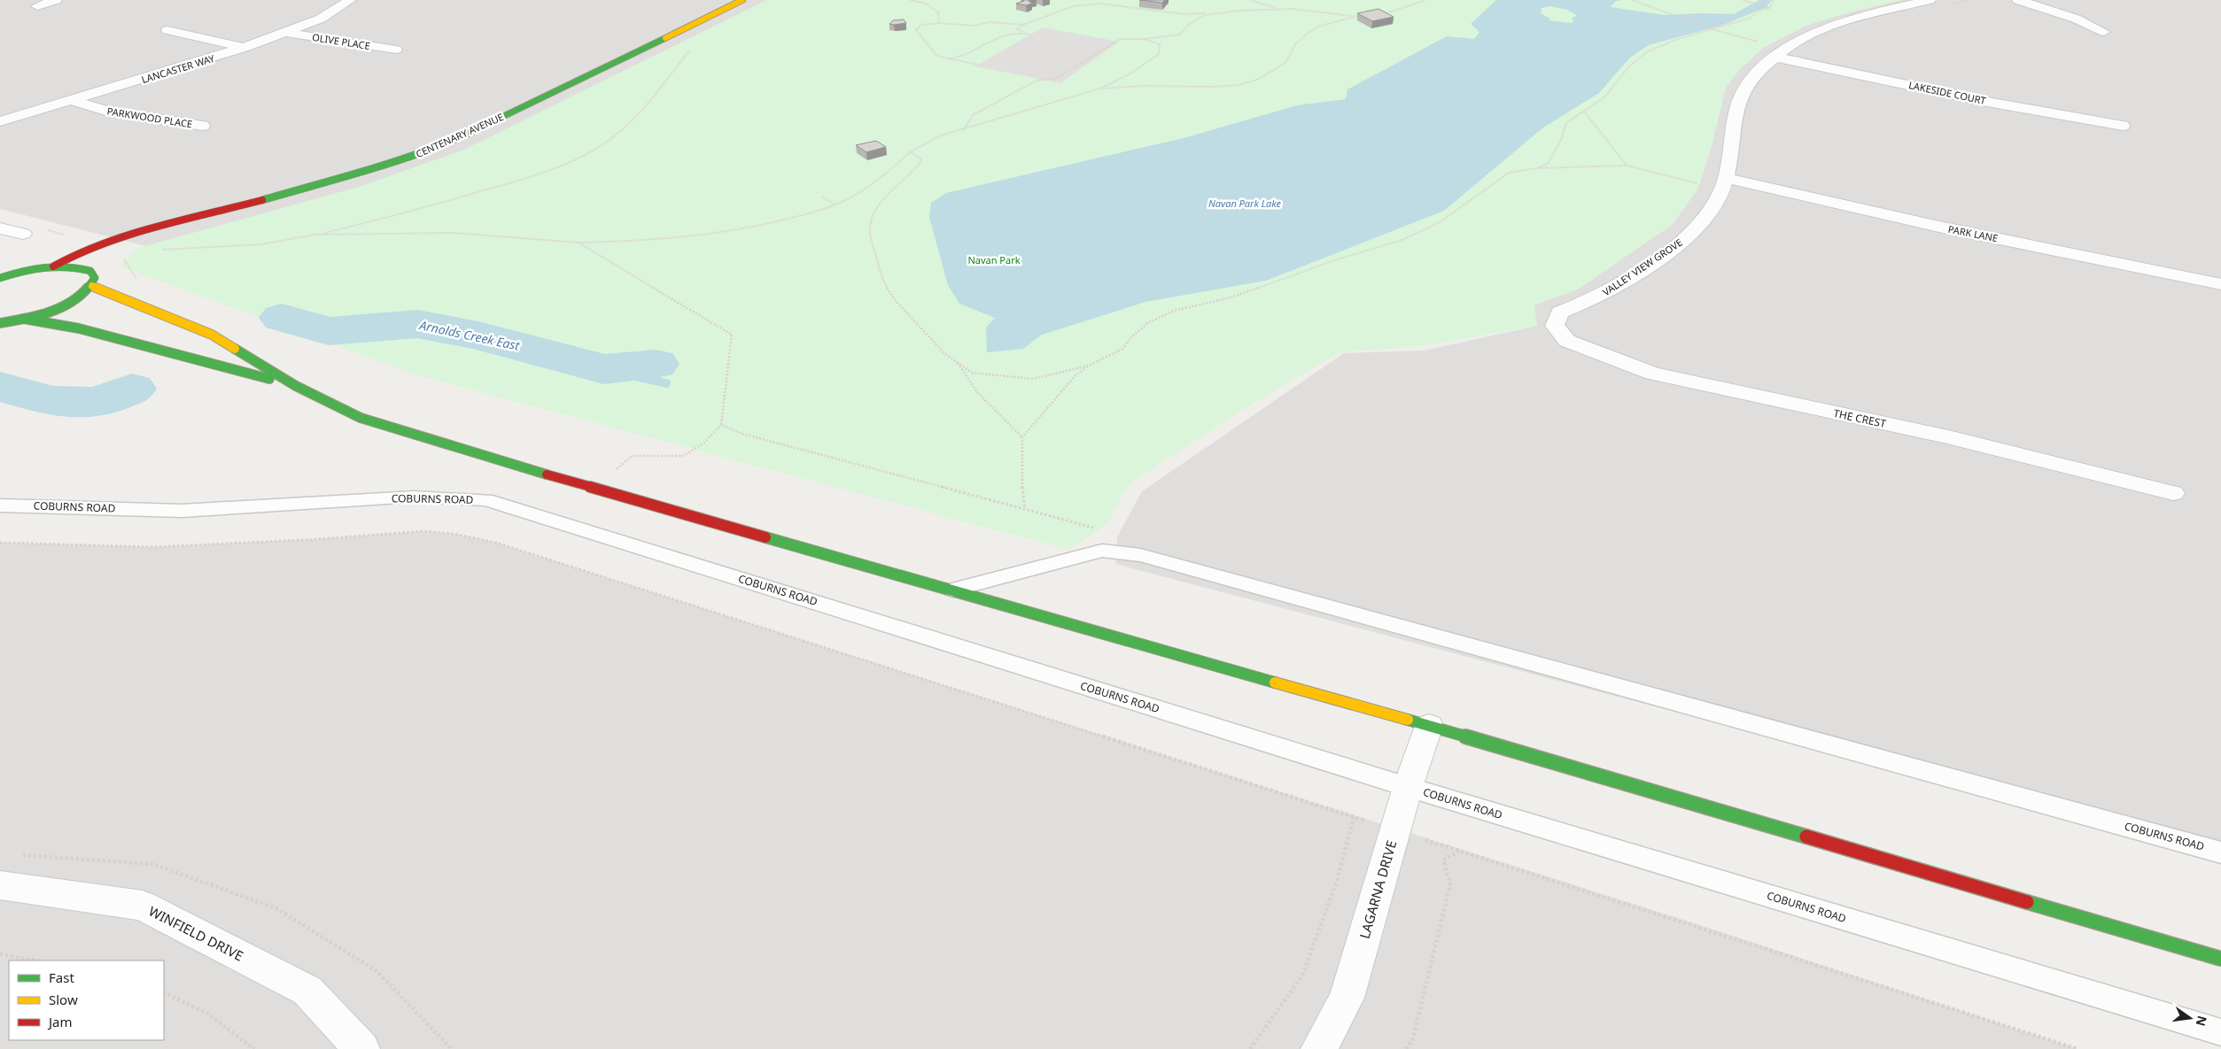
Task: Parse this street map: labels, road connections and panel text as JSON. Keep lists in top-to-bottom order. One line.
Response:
{"streets":{"street":["OLIVE PLACE","LANCASTER WAY","LAKESIDE COURT","PARKWOOD PLACE","CENTENARY AVENUE","PARK LANE","VALLEY VIEW GROVE","THE CREST","LAGARNA DRIVE","WINFIELD DRIVE"],"lane":["COBURNS ROAD"]},"crossings":[["OLIVE PLACE","LANCASTER WAY"],["LANCASTER WAY","PARKWOOD PLACE"],["LAKESIDE COURT","VALLEY VIEW GROVE"],["PARK LANE","VALLEY VIEW GROVE"],["VALLEY VIEW GROVE","THE CREST"],["COBURNS ROAD","LAGARNA DRIVE"]],"water":["Navan Park Lake","Arnolds Creek East"],"parks":["Navan Park"],"legend":["Fast","Slow","Jam"],"north":"right"}
